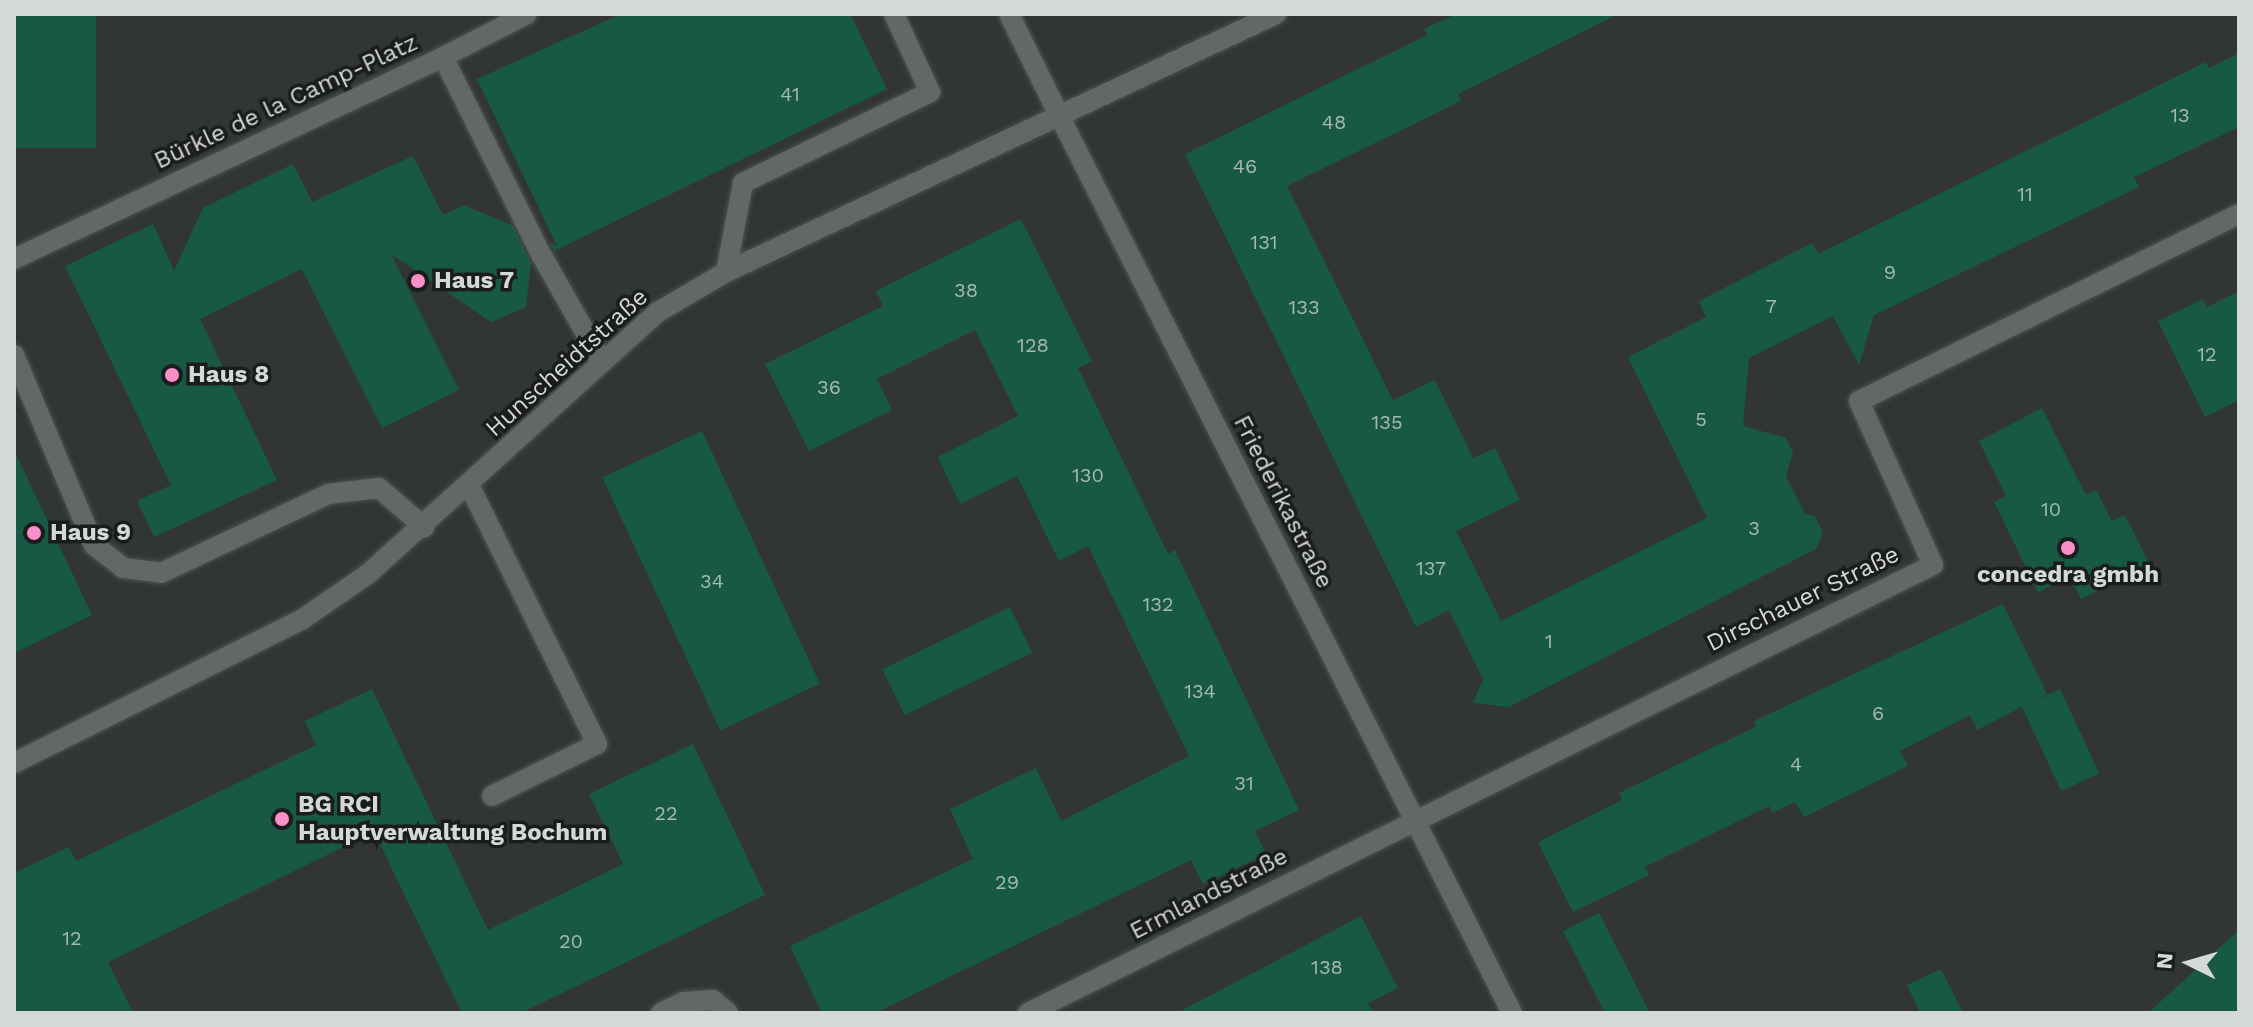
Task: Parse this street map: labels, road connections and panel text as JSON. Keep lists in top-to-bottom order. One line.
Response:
{"streets":{"street":["Bürkle de la Camp-Platz","Hunscheidtstraße","Friederikastraße","Dirschauer Straße","Ermlandstraße"]},"crossings":[["Bürkle de la Camp-Platz","Hunscheidtstraße"],["Hunscheidtstraße","Friederikastraße"],["Friederikastraße","Dirschauer Straße"],["Friederikastraße","Ermlandstraße"],["Dirschauer Straße","Ermlandstraße"]],"places":["Haus 7","Haus 8","Haus 9","concedra gmbh","BG RCI Hauptverwaltung Bochum"],"house_numbers":["41","13","48","46","11","131","9","38","7","133","128","12","36","5","135","130","10","3","137","34","132","1","134","6","4","31","22","29","12","20","138"],"north":"left"}
